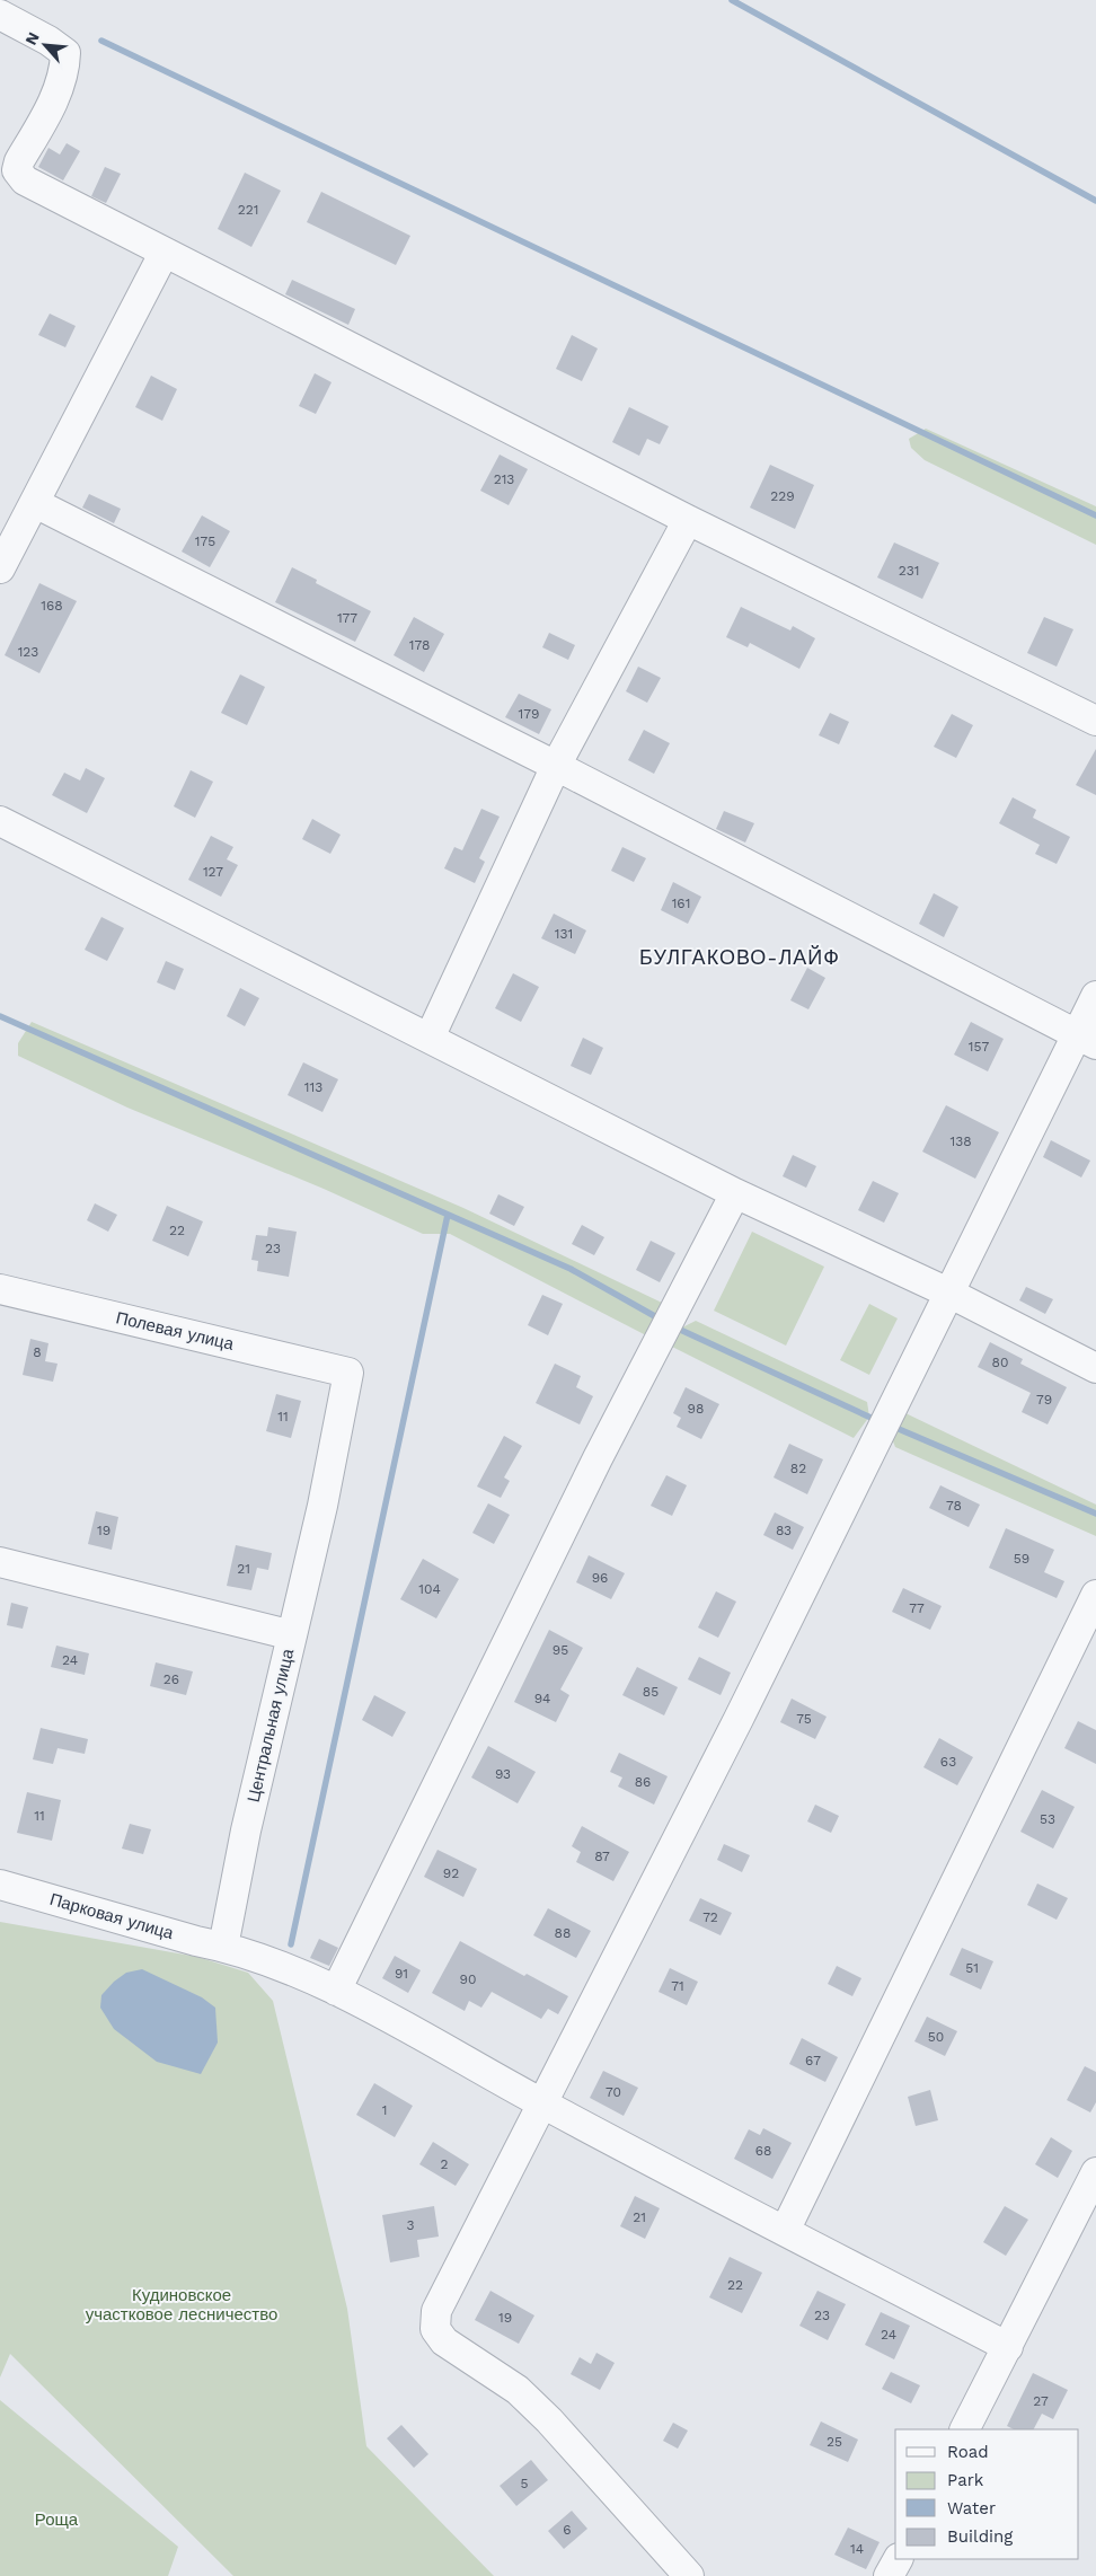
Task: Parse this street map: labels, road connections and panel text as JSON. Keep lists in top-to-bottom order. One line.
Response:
{"streets":{"street":["Полевая улица","Центральная улица","Парковая улица"]},"crossings":[["Полевая улица","Центральная улица"],["Центральная улица","Парковая улица"]],"districts":["БУЛГАКОВО-ЛАЙФ"],"parks":["Кудиновское участковое лесничество","Роща"],"house_numbers":["221","213","229","175","231","168","177","178","123","179","127","161","131","157","113","138","22","23","8","80","79","98","11","82","78","19","83","59","21","96","104","77","95","24","26","85","94","75","63","93","86","11","53","87","92","72","88","51","91","90","71","50","67","70","1","68","2","21","3","22","23","19","24","27","25","5","6","14"],"legend":["Road","Park","Water","Building"],"north":"top left"}
